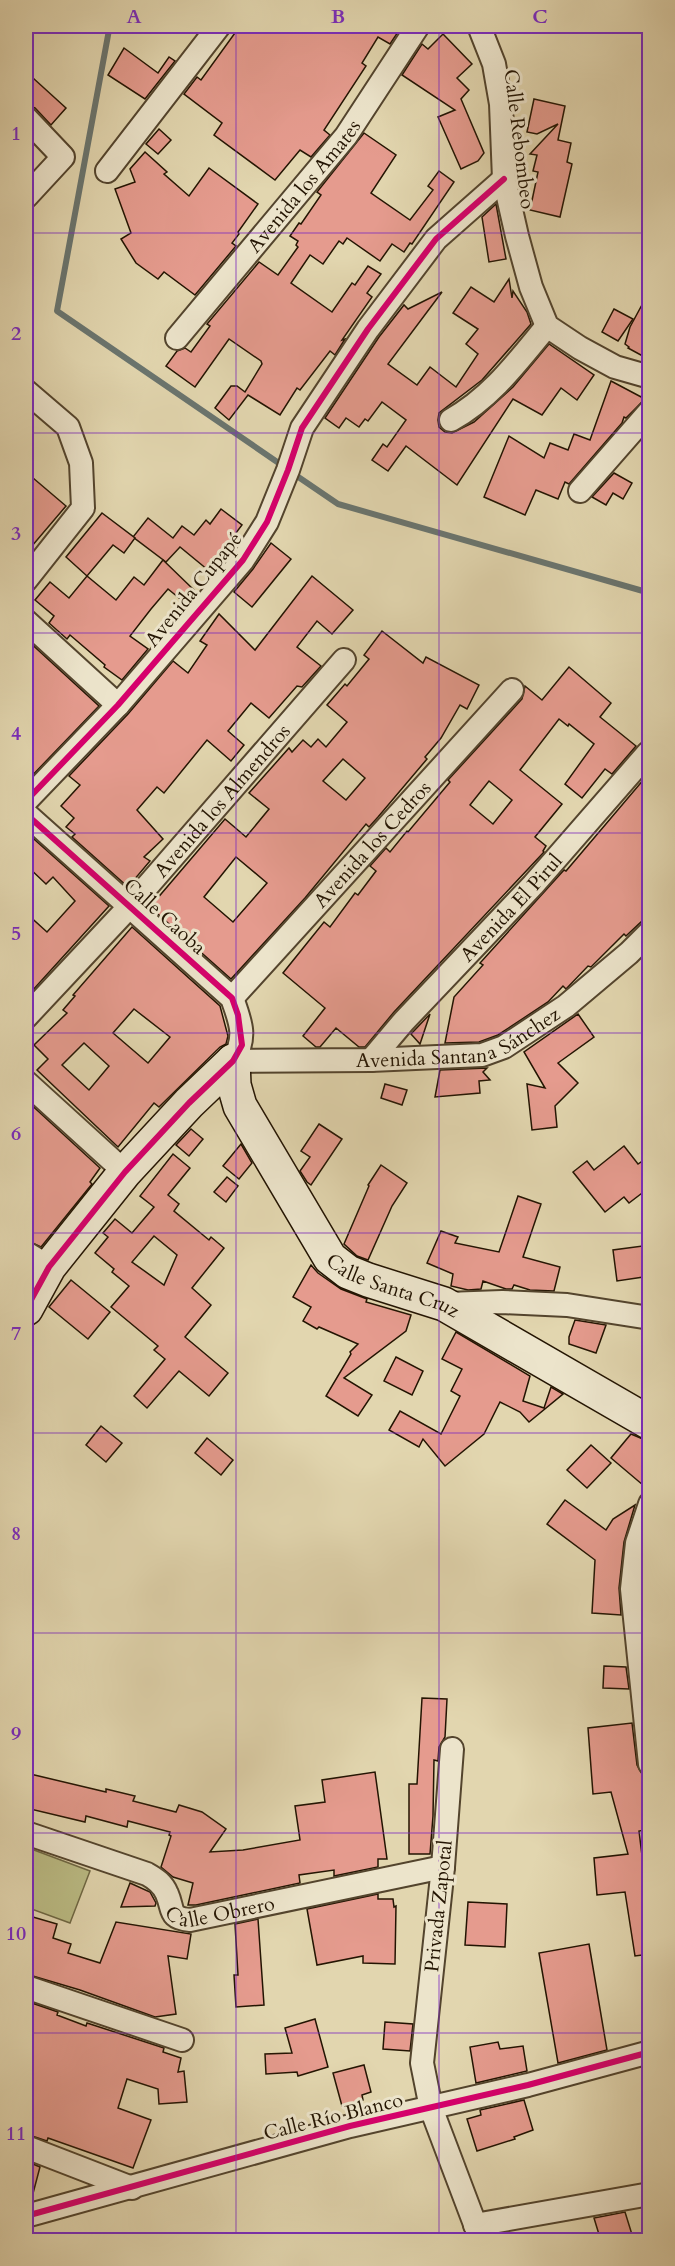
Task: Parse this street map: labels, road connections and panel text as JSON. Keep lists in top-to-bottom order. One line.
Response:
{"streets":{"street":["Calle Rebombeo","Avenida los Amates","Avenida Cupapé","Avenida los Almendros","Avenida los Cedros","Avenida El Pirul","Calle Caoba","Avenida Santana Sánchez","Calle Santa Cruz","Calle Obrero","Privada Zapotal","Calle Río Blanco"]},"crossings":[["Calle Rebombeo","Avenida Cupapé"],["Avenida los Almendros","Calle Caoba"],["Avenida los Cedros","Calle Caoba"],["Avenida El Pirul","Avenida Santana Sánchez"],["Avenida Santana Sánchez","Calle Santa Cruz"],["Calle Obrero","Privada Zapotal"],["Privada Zapotal","Calle Río Blanco"]],"grid":{"columns":["A","B","C"],"rows":["1","2","3","4","5","6","7","8","9","10","11"]}}
